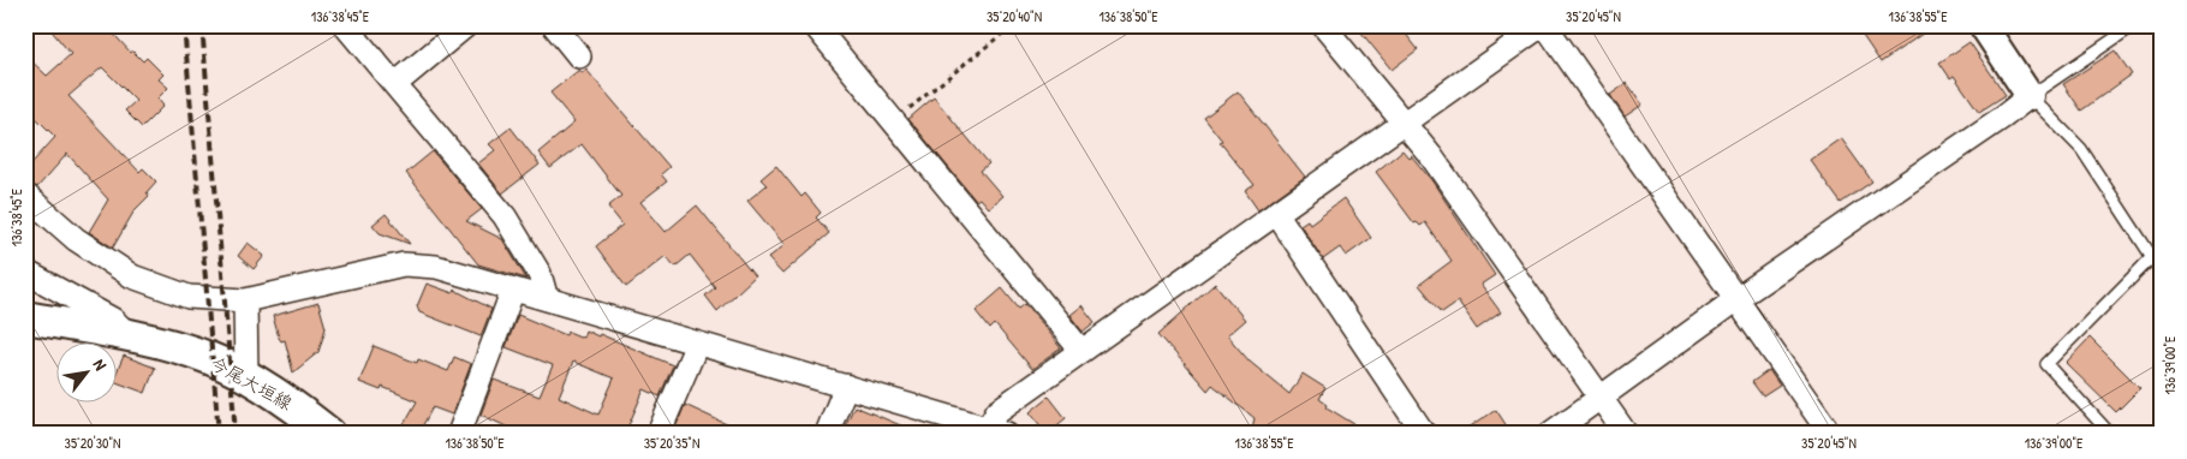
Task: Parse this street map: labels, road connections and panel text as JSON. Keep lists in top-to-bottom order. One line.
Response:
{"streets":{"main road":["今尾大垣線"]},"north":"top right","coordinates":["136°38'45\"E","35°20'40\"N","136°38'50\"E","35°20'45\"N","136°38'55\"E","136°39'00\"E","35°20'30\"N","35°20'35\"N"]}
